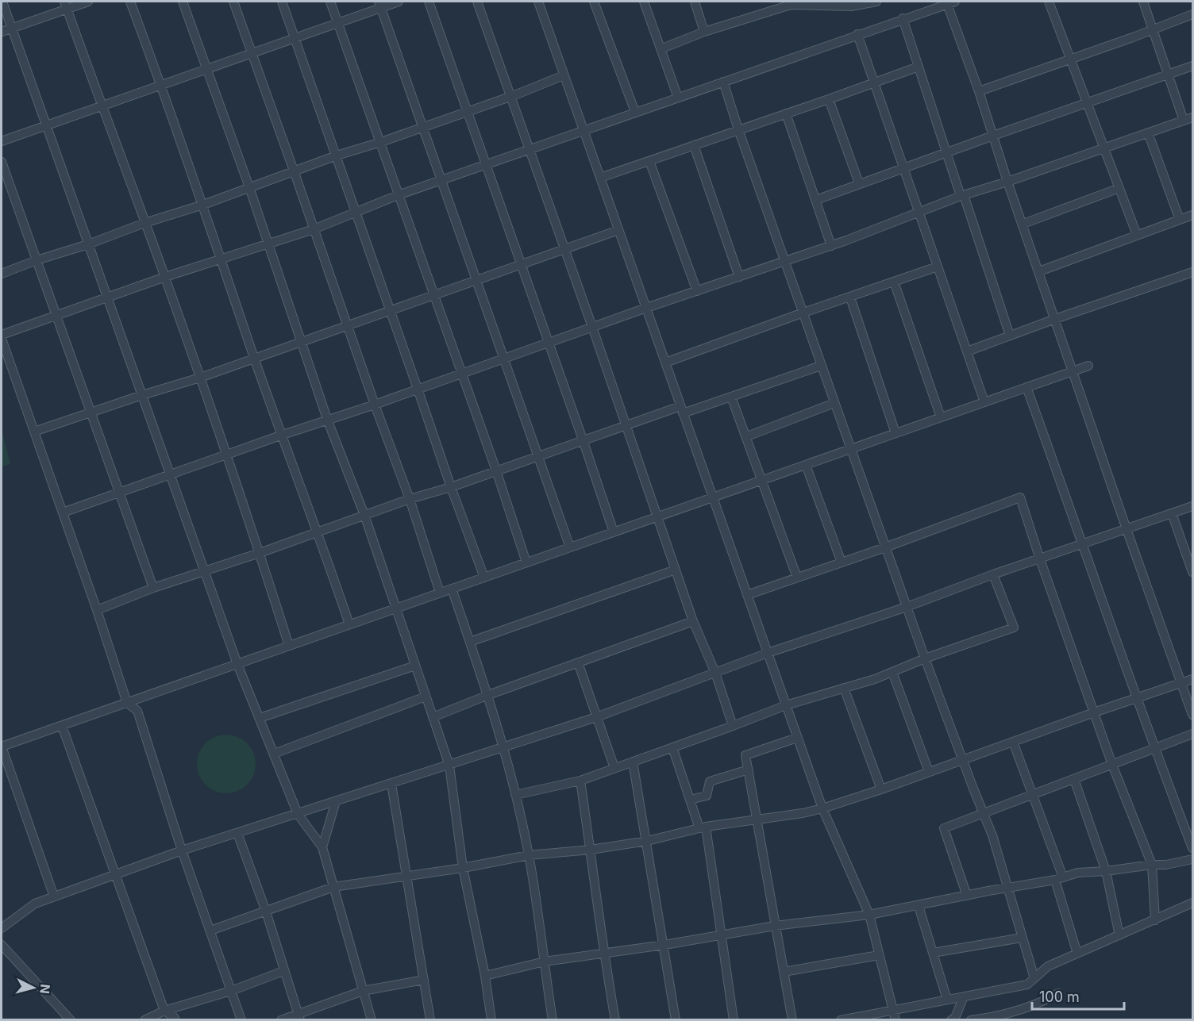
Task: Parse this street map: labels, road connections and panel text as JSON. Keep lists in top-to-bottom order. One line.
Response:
{"scale_bar":"100 m","north":"right"}
